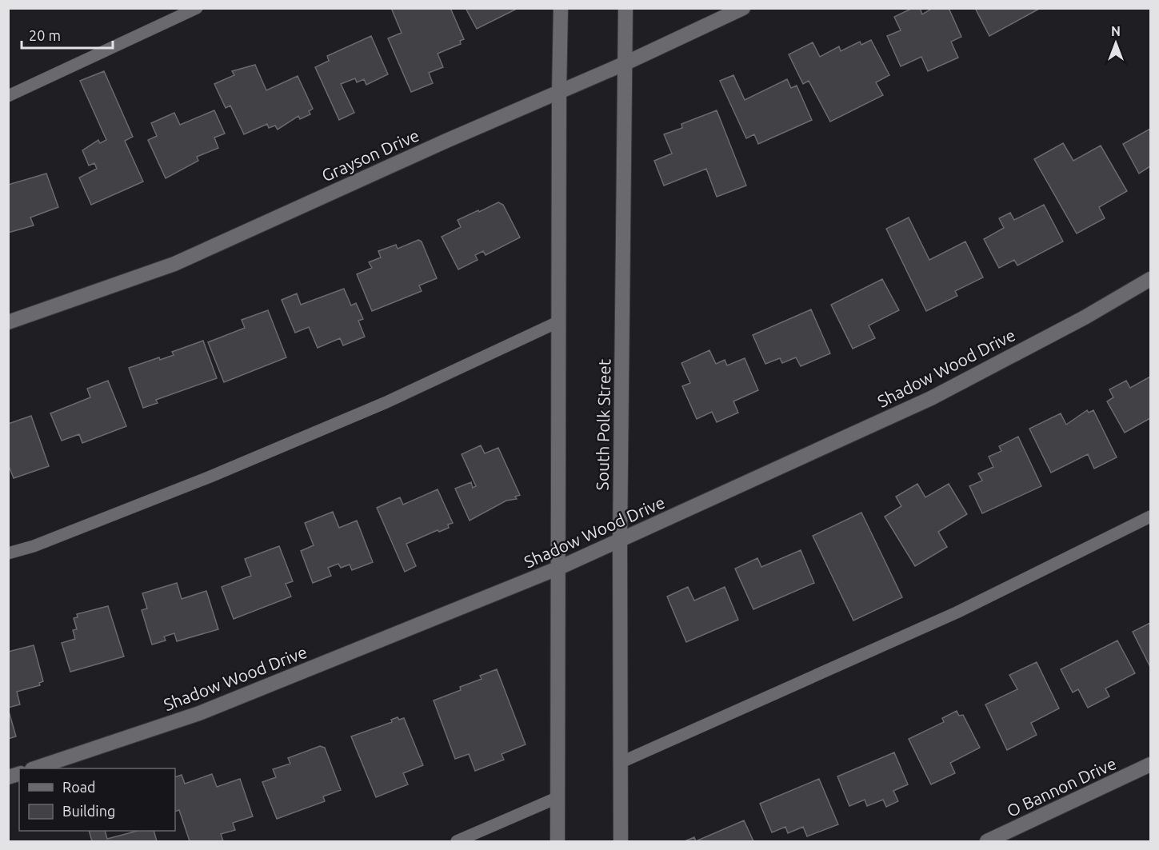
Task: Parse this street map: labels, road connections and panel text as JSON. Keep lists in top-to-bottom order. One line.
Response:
{"streets":{"street":["Grayson Drive","Shadow Wood Drive","South Polk Street","O Bannon Drive"]},"crossings":[["Grayson Drive","South Polk Street"],["Shadow Wood Drive","South Polk Street"]],"legend":["Road","Building"],"scale_bar":"20 m","north":"top"}
